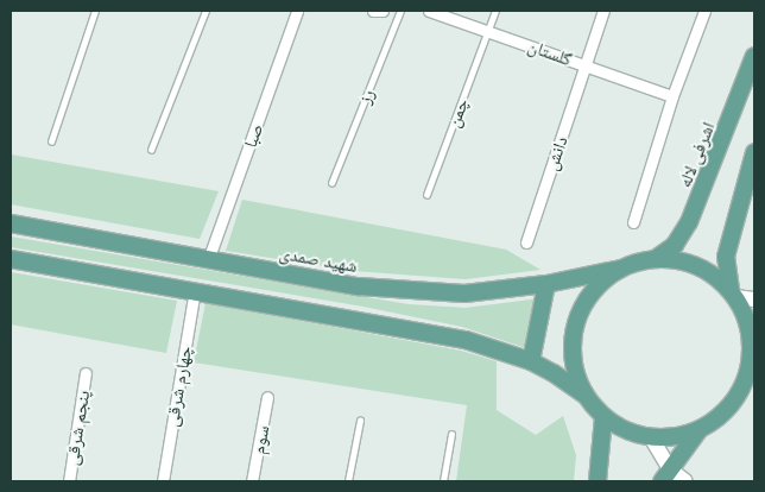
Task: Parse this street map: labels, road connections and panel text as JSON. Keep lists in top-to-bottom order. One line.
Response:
{"streets":{"main road":["اشرفی لاله","شهید صمدی"],"street":["گلستان","صبا","دانش","چهارم شرقی","پنجم شرقی","سوم"],"lane":["رز","چمن"]},"crossings":[["گلستان","چمن"],["گلستان","دانش"],["صبا","شهید صمدی"],["اشرفی لاله","شهید صمدی"]]}
